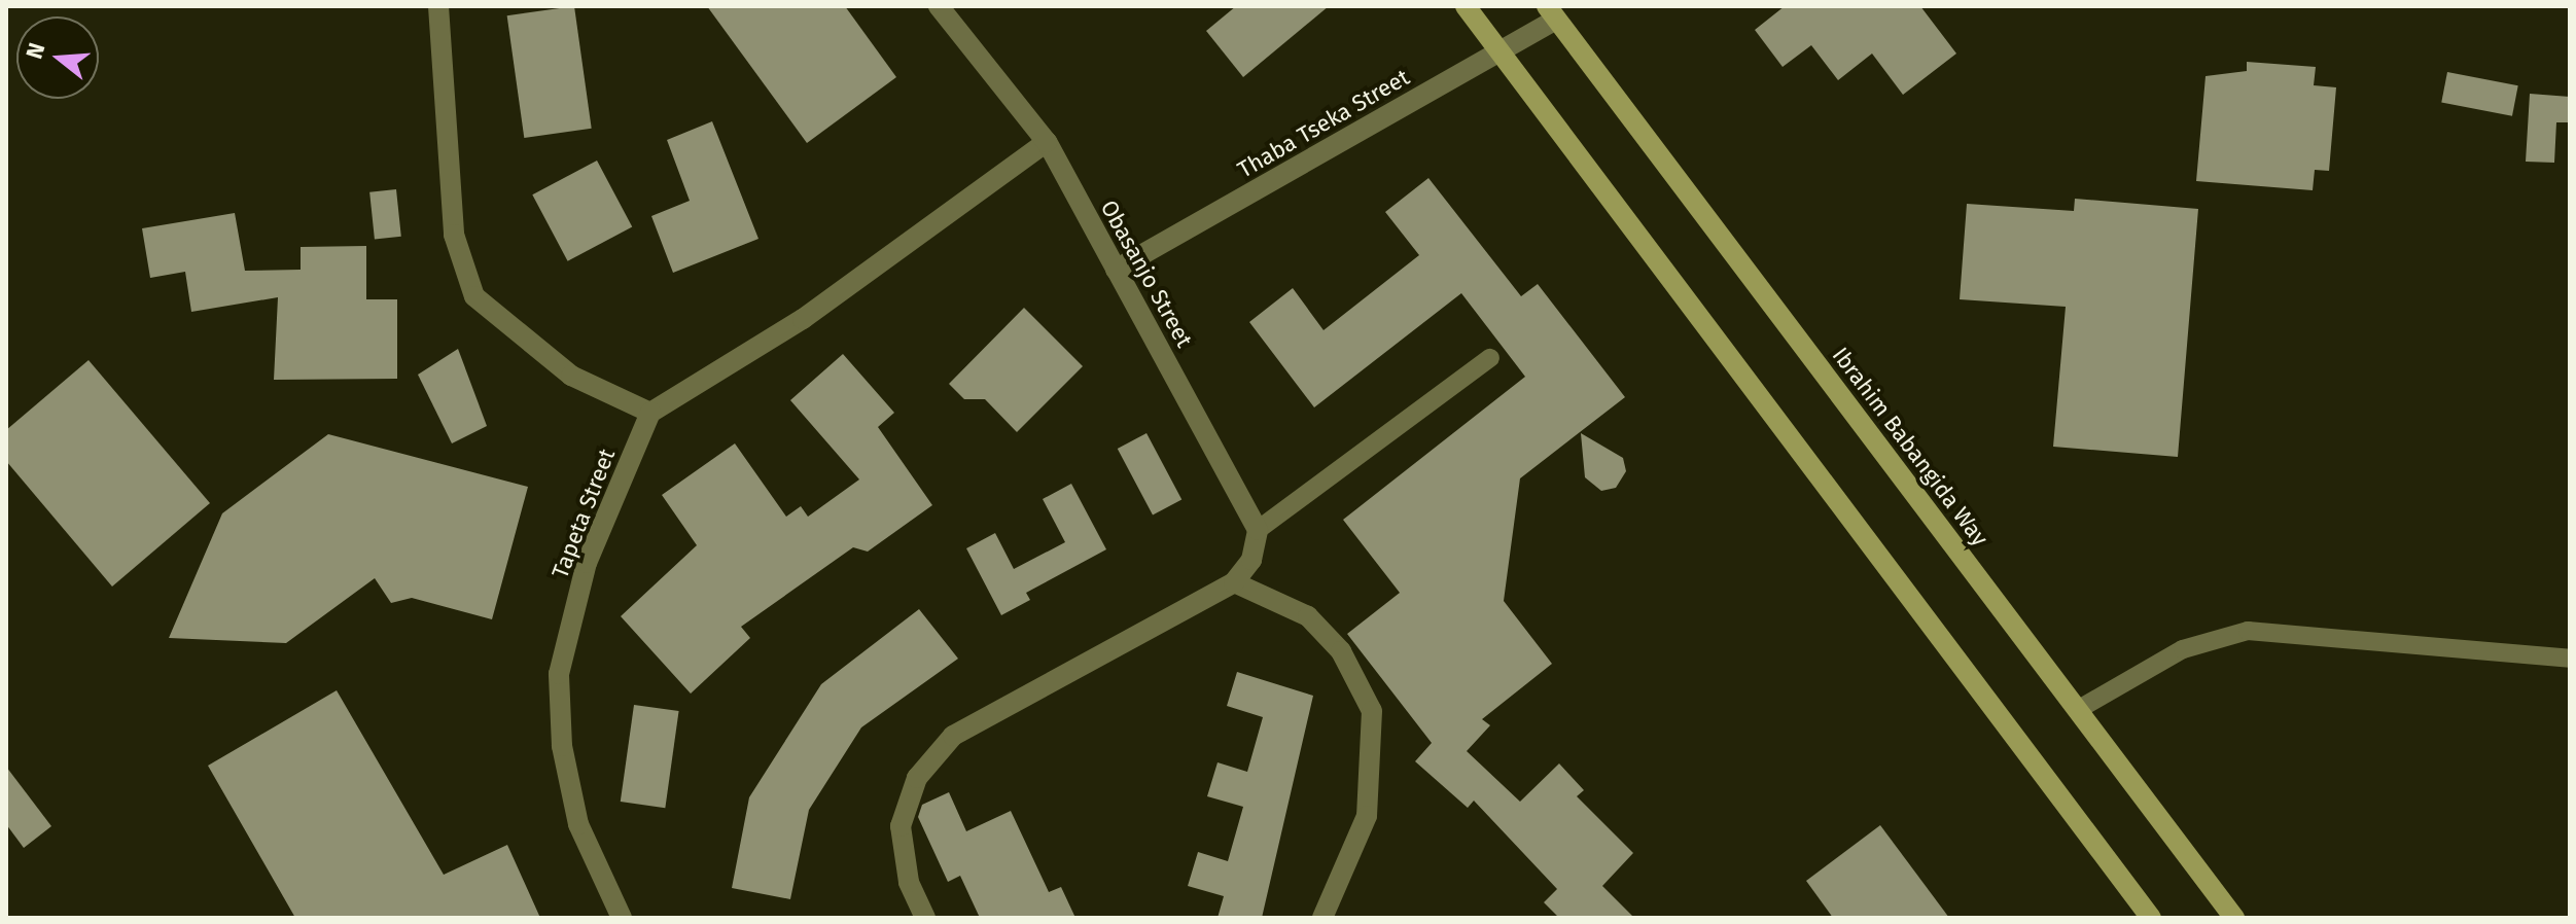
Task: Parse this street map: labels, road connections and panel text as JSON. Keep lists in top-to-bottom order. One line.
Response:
{"streets":{"main road":["Ibrahim Babangida Way"],"street":["Thaba Tseka Street","Obasanjo Street","Tapeta Street"]},"crossings":[["Thaba Tseka Street","Obasanjo Street"],["Thaba Tseka Street","Ibrahim Babangida Way"]],"north":"left"}
